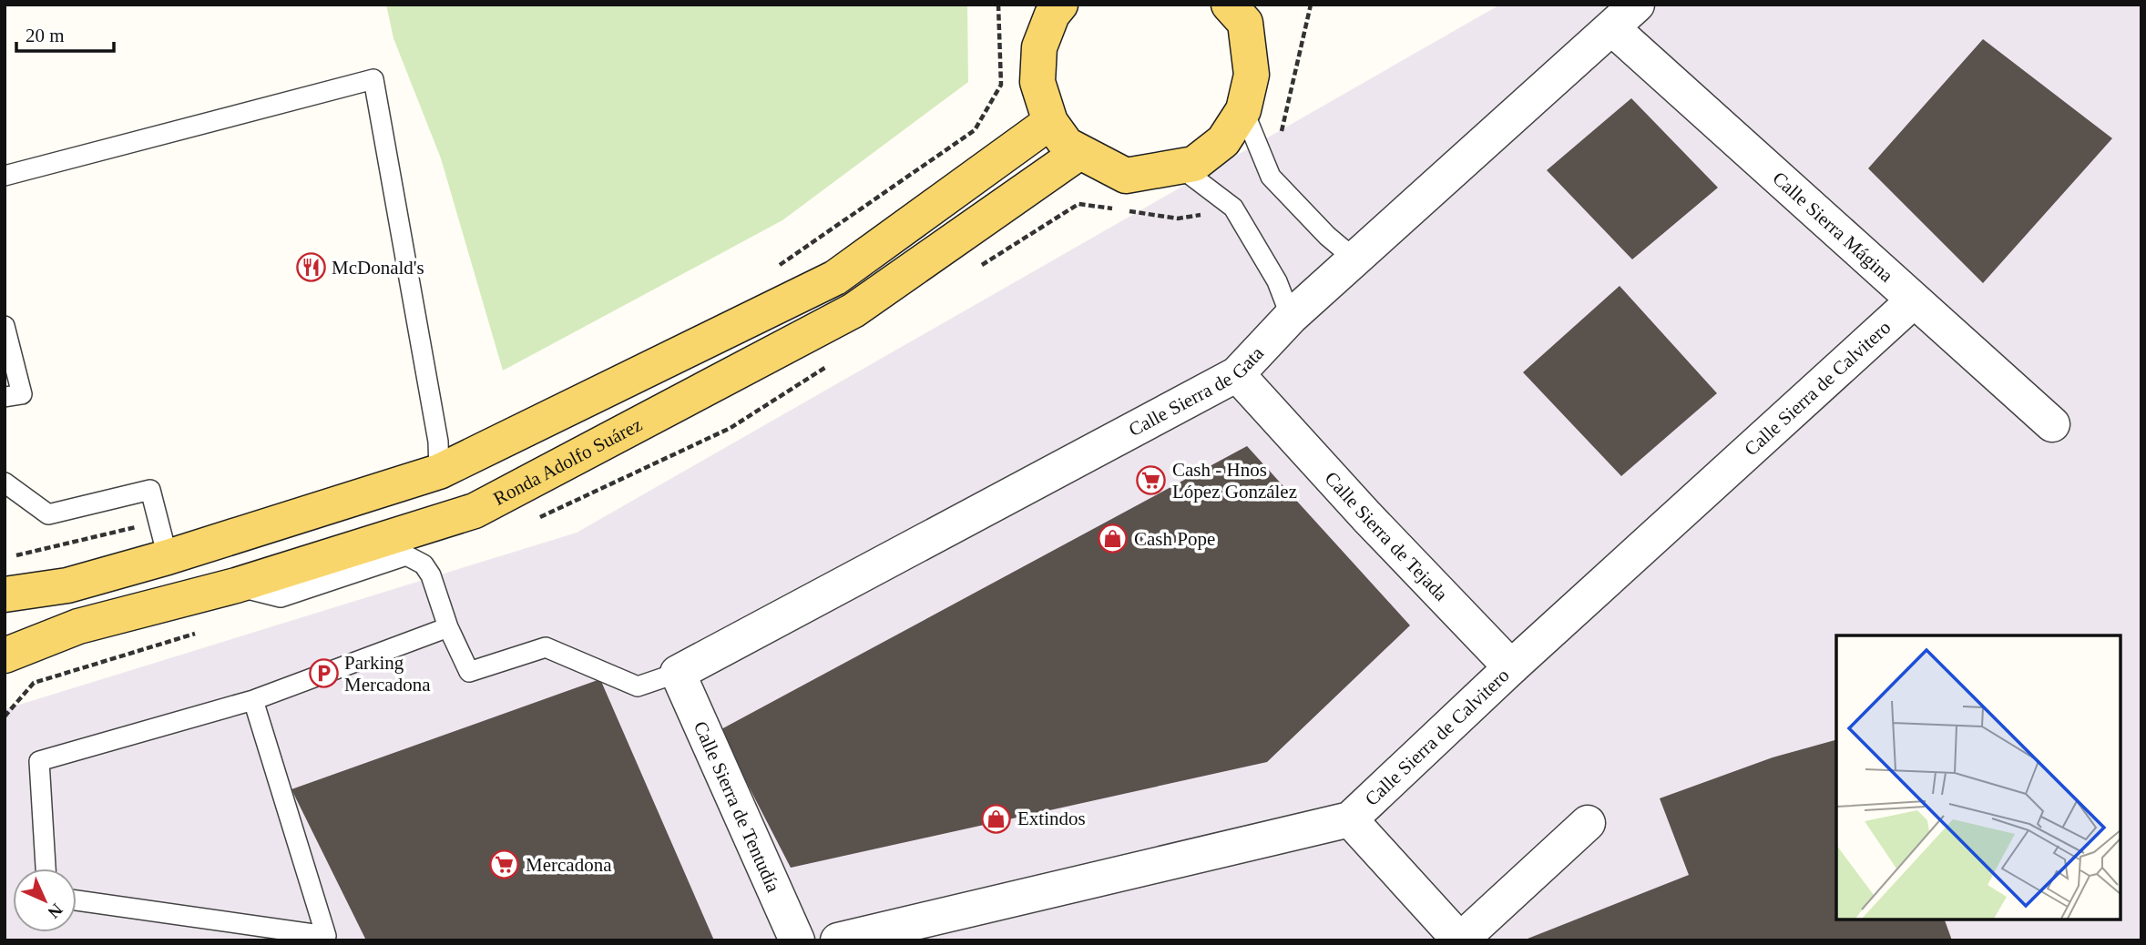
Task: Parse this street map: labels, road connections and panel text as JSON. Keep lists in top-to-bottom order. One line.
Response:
{"streets":{"main road":["Ronda Adolfo Suárez"],"street":["Calle Sierra Mágina","Calle Sierra de Calvitero","Calle Sierra de Gata","Calle Sierra de Tejada","Calle Sierra de Tentudía"]},"crossings":[["Calle Sierra Mágina","Calle Sierra de Calvitero"],["Calle Sierra Mágina","Calle Sierra de Gata"],["Calle Sierra de Calvitero","Calle Sierra de Tejada"],["Calle Sierra de Gata","Calle Sierra de Tejada"],["Calle Sierra de Gata","Calle Sierra de Tentudía"]],"places":{"restaurant":["McDonald's"],"supermarket":["Cash - Hnos López González","Mercadona"],"shop":["Cash Pope","Extindos"],"parking":["Parking Mercadona"]},"scale_bar":"20 m","north":"bottom right"}
